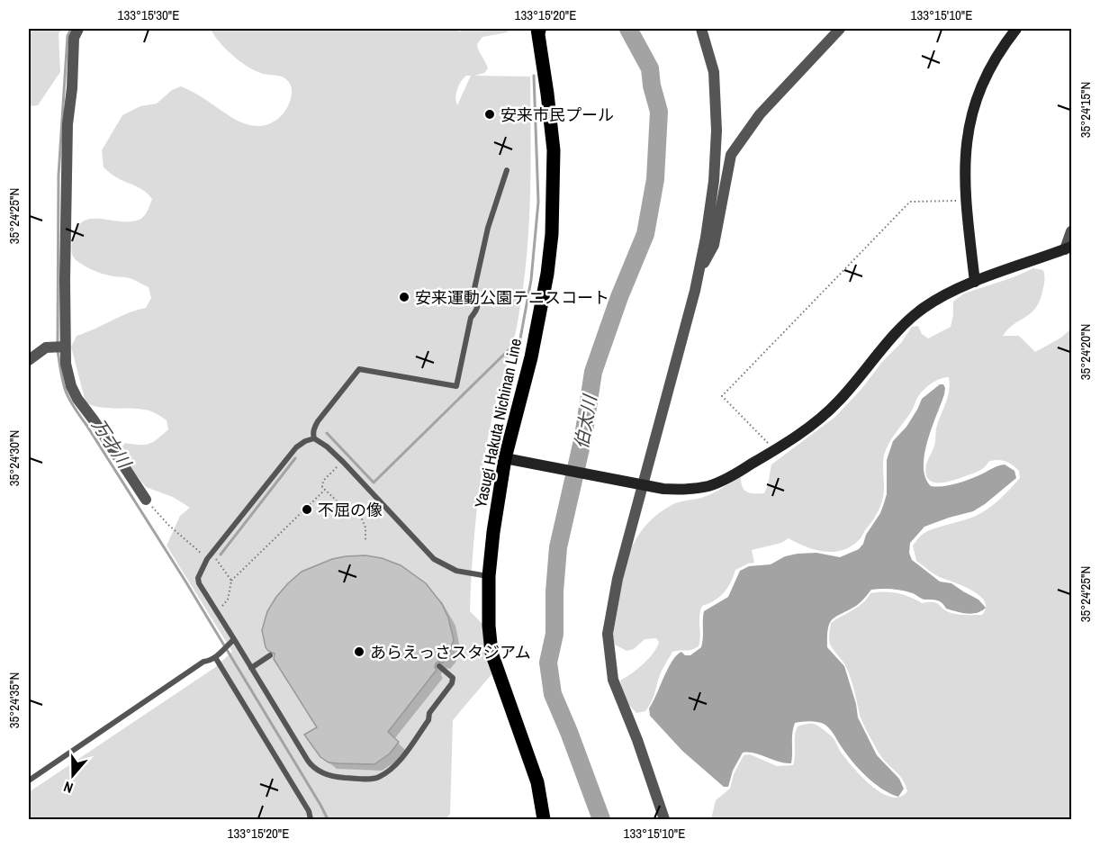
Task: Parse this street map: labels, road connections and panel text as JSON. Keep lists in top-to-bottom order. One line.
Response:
{"streets":{"main road":["Yasugi Hakuta Nichinan Line"]},"water":["伯太川","万才川"],"places":["安来市民プール","安来運動公園テニスコート","不屈の像","あらえっさスタジアム"],"north":"bottom","coordinates":["133°15'30\"E","133°15'20\"E","133°15'10\"E","35°24'15\"N","35°24'25\"N","35°24'20\"N","35°24'30\"N","35°24'35\"N"]}
